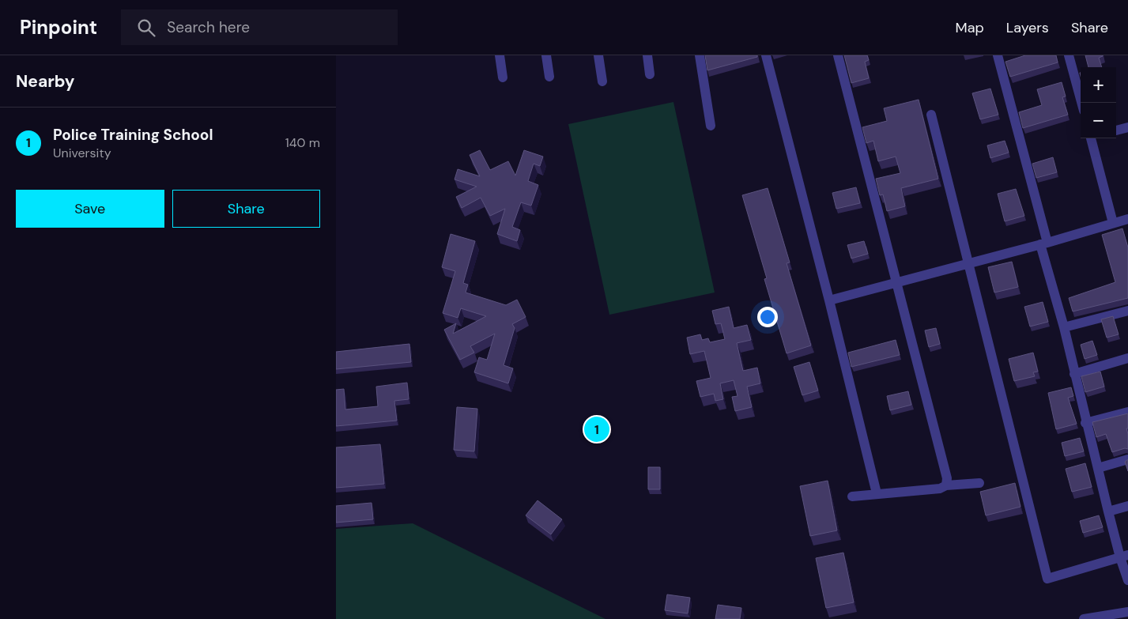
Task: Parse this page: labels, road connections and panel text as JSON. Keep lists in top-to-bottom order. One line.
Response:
{"page":{"header":"Pinpoint","search":"Search here","nav":["Map","Layers","Share"],"heading":"Nearby","map_buttons":["+","−"],"list":[{"mark":"1","name":"Police Training School","note":"University","value":"140 m"}],"buttons":["Save","Share"],"pins":"1"}}
